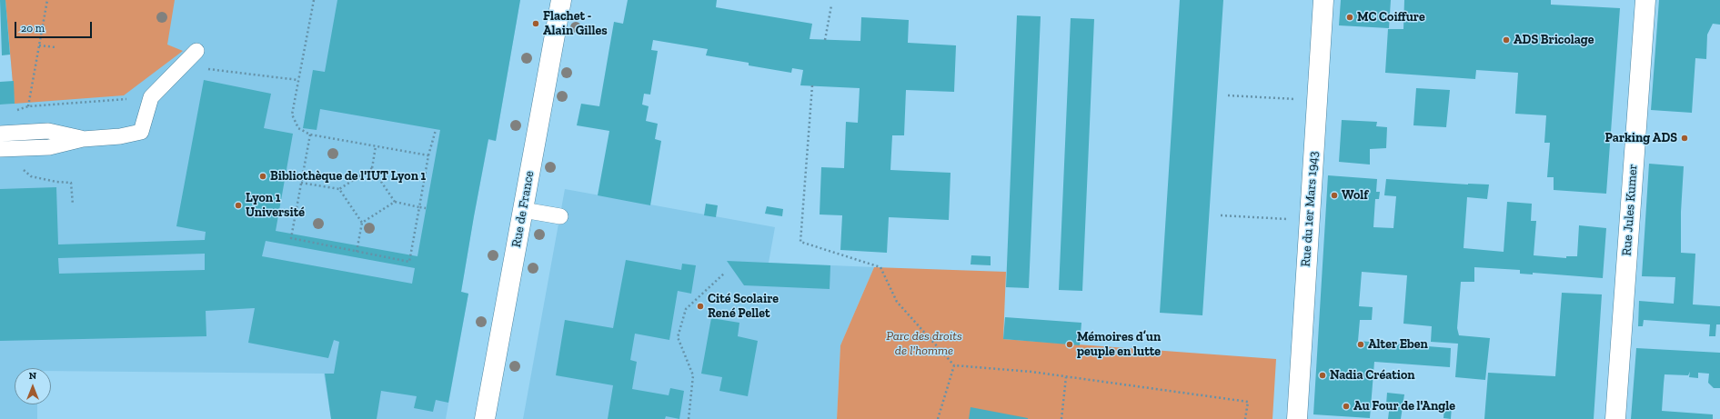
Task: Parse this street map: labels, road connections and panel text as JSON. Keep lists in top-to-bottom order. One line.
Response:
{"streets":{"street":["Rue de France","Rue du 1er Mars 1943","Rue Jules Kumer"]},"parks":["Parc des droits de l'homme"],"places":["MC Coiffure","Flachet - Alain Gilles","ADS Bricolage","Parking ADS","Bibliothèque de l'IUT Lyon 1","Wolf","Lyon 1 Université","Cité Scolaire René Pellet","Mémoires d’un peuple en lutte","Alter Eben","Nadia Création","Au Four de l'Angle"],"scale_bar":"20 m","north":"top"}
